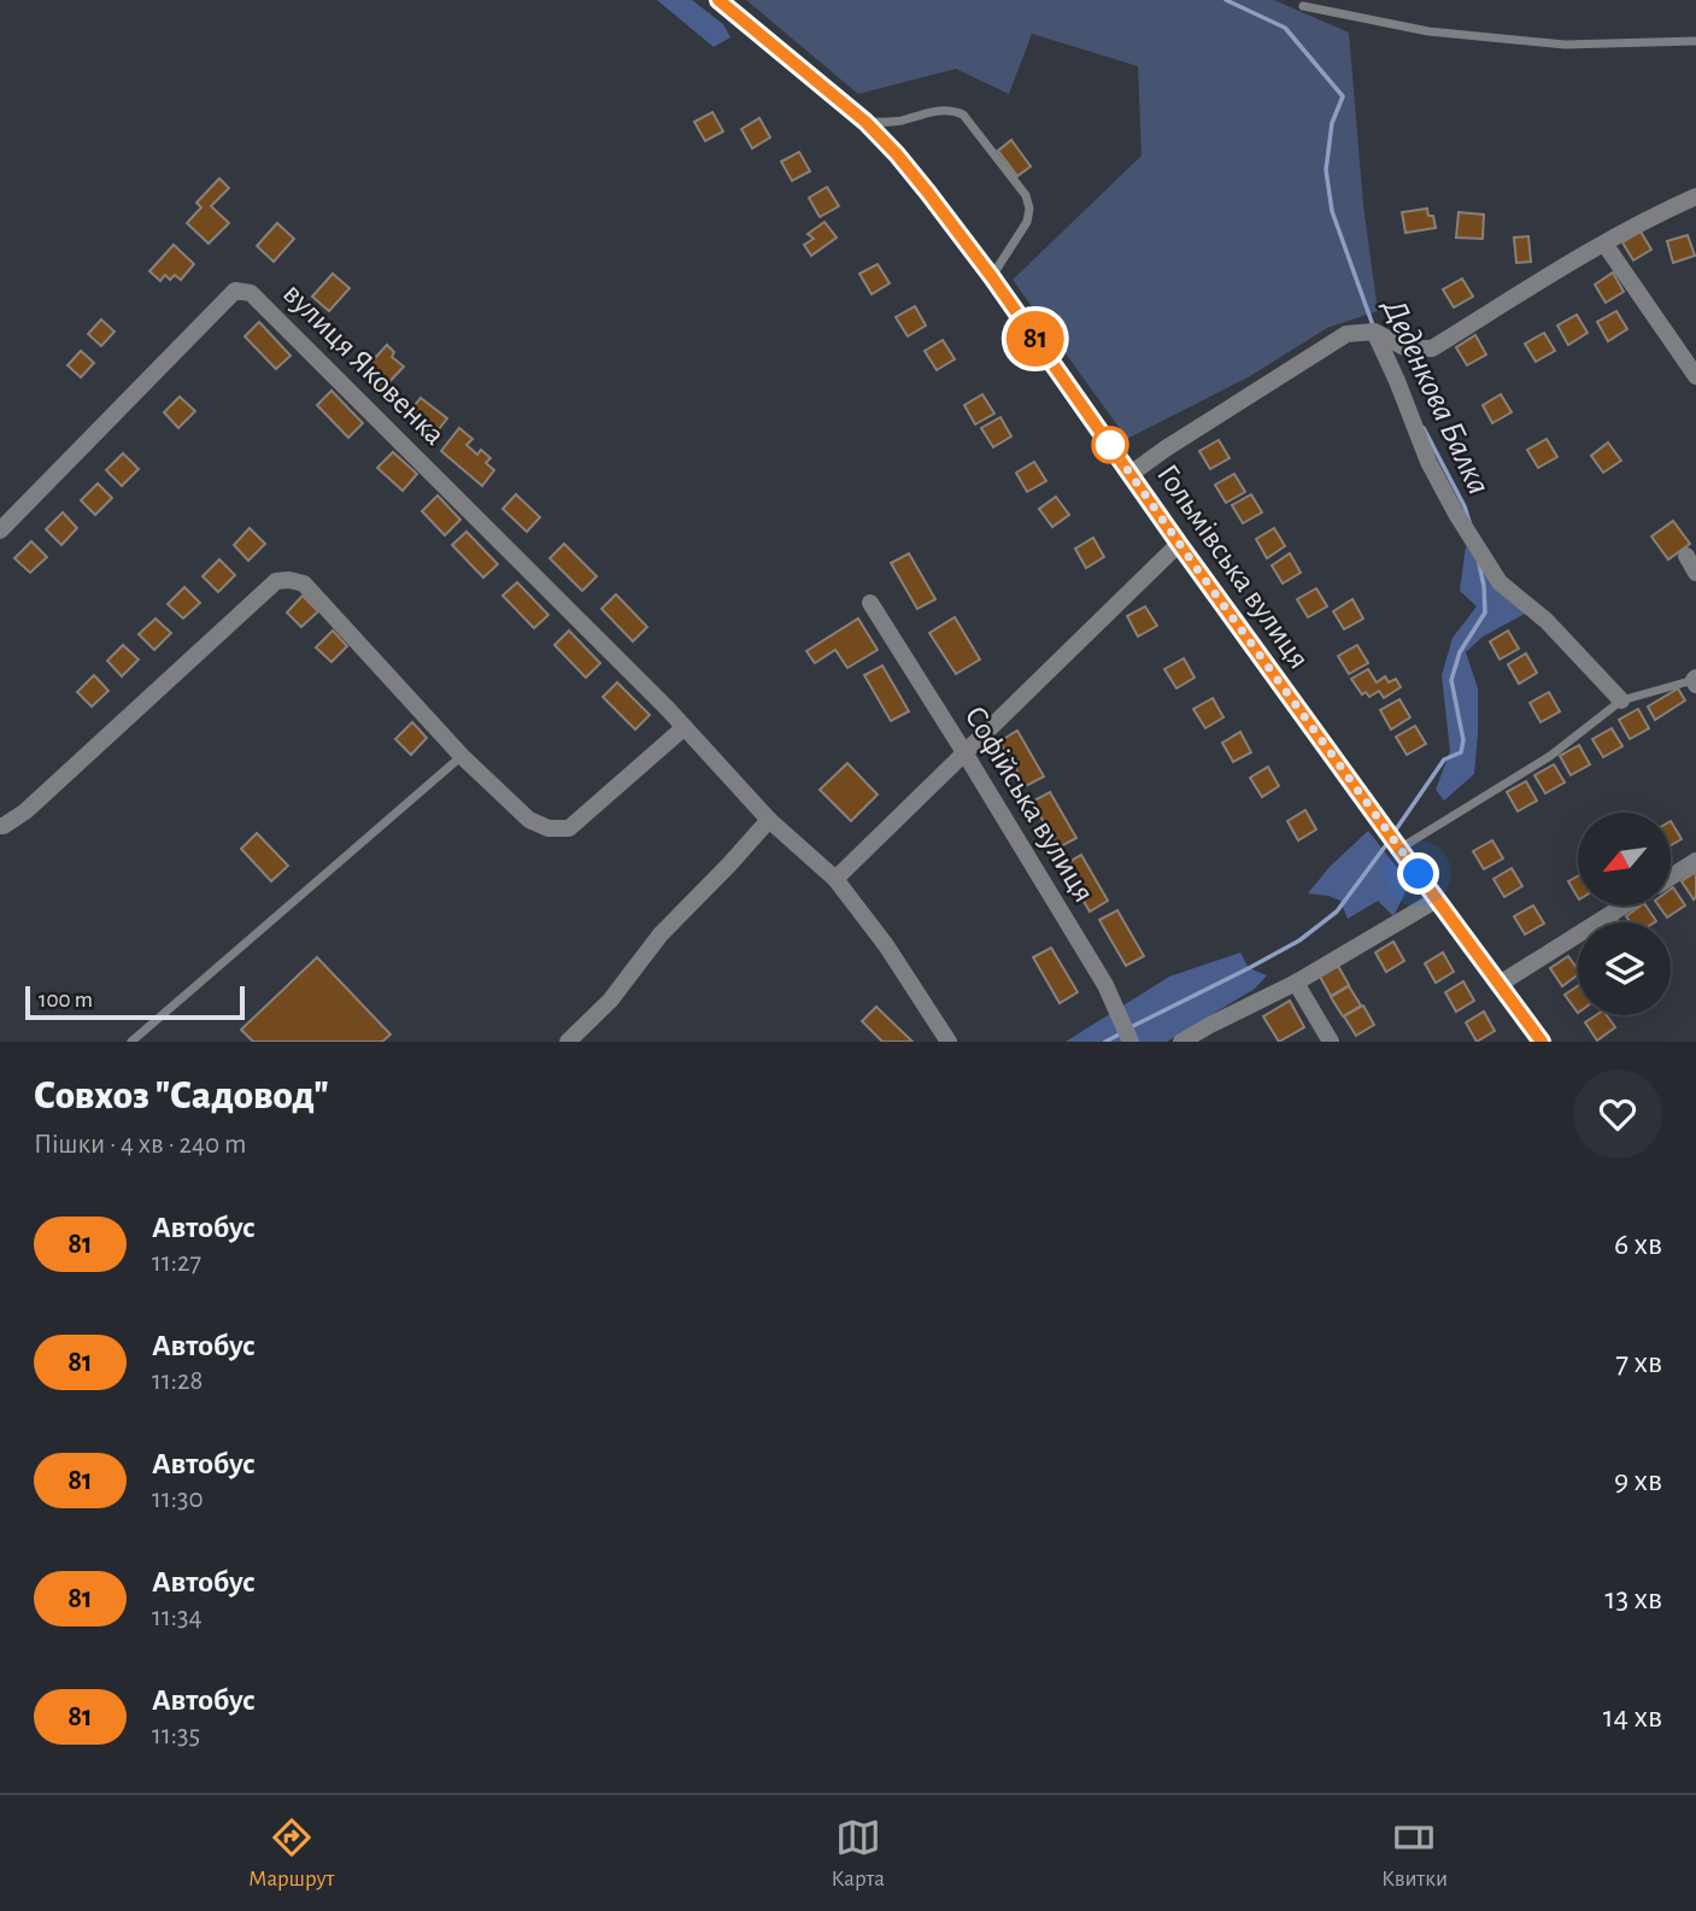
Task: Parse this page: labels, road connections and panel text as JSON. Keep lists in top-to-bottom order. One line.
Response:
{"streets":{"street":["вулиця Яковенка","Гольмівська вулиця","Софійська вулиця"]},"water":["Деденкова Балка"],"lines":["bus line 81"],"scale_bar":"100 m","north":"bottom left","page":{"on_map":"81","scale":"100 m","heading":["Совхоз \"Садовод\"","Пішки · 4 хв · 240 m"],"list":[{"mark":"81","name":"Автобус","note":"11:27","value":"6 хв"},{"mark":"81","name":"Автобус","note":"11:28","value":"7 хв"},{"mark":"81","name":"Автобус","note":"11:30","value":"9 хв"},{"mark":"81","name":"Автобус","note":"11:34","value":"13 хв"},{"mark":"81","name":"Автобус","note":"11:35","value":"14 хв"}],"tabs":["Маршрут","Карта","Квитки"]}}
